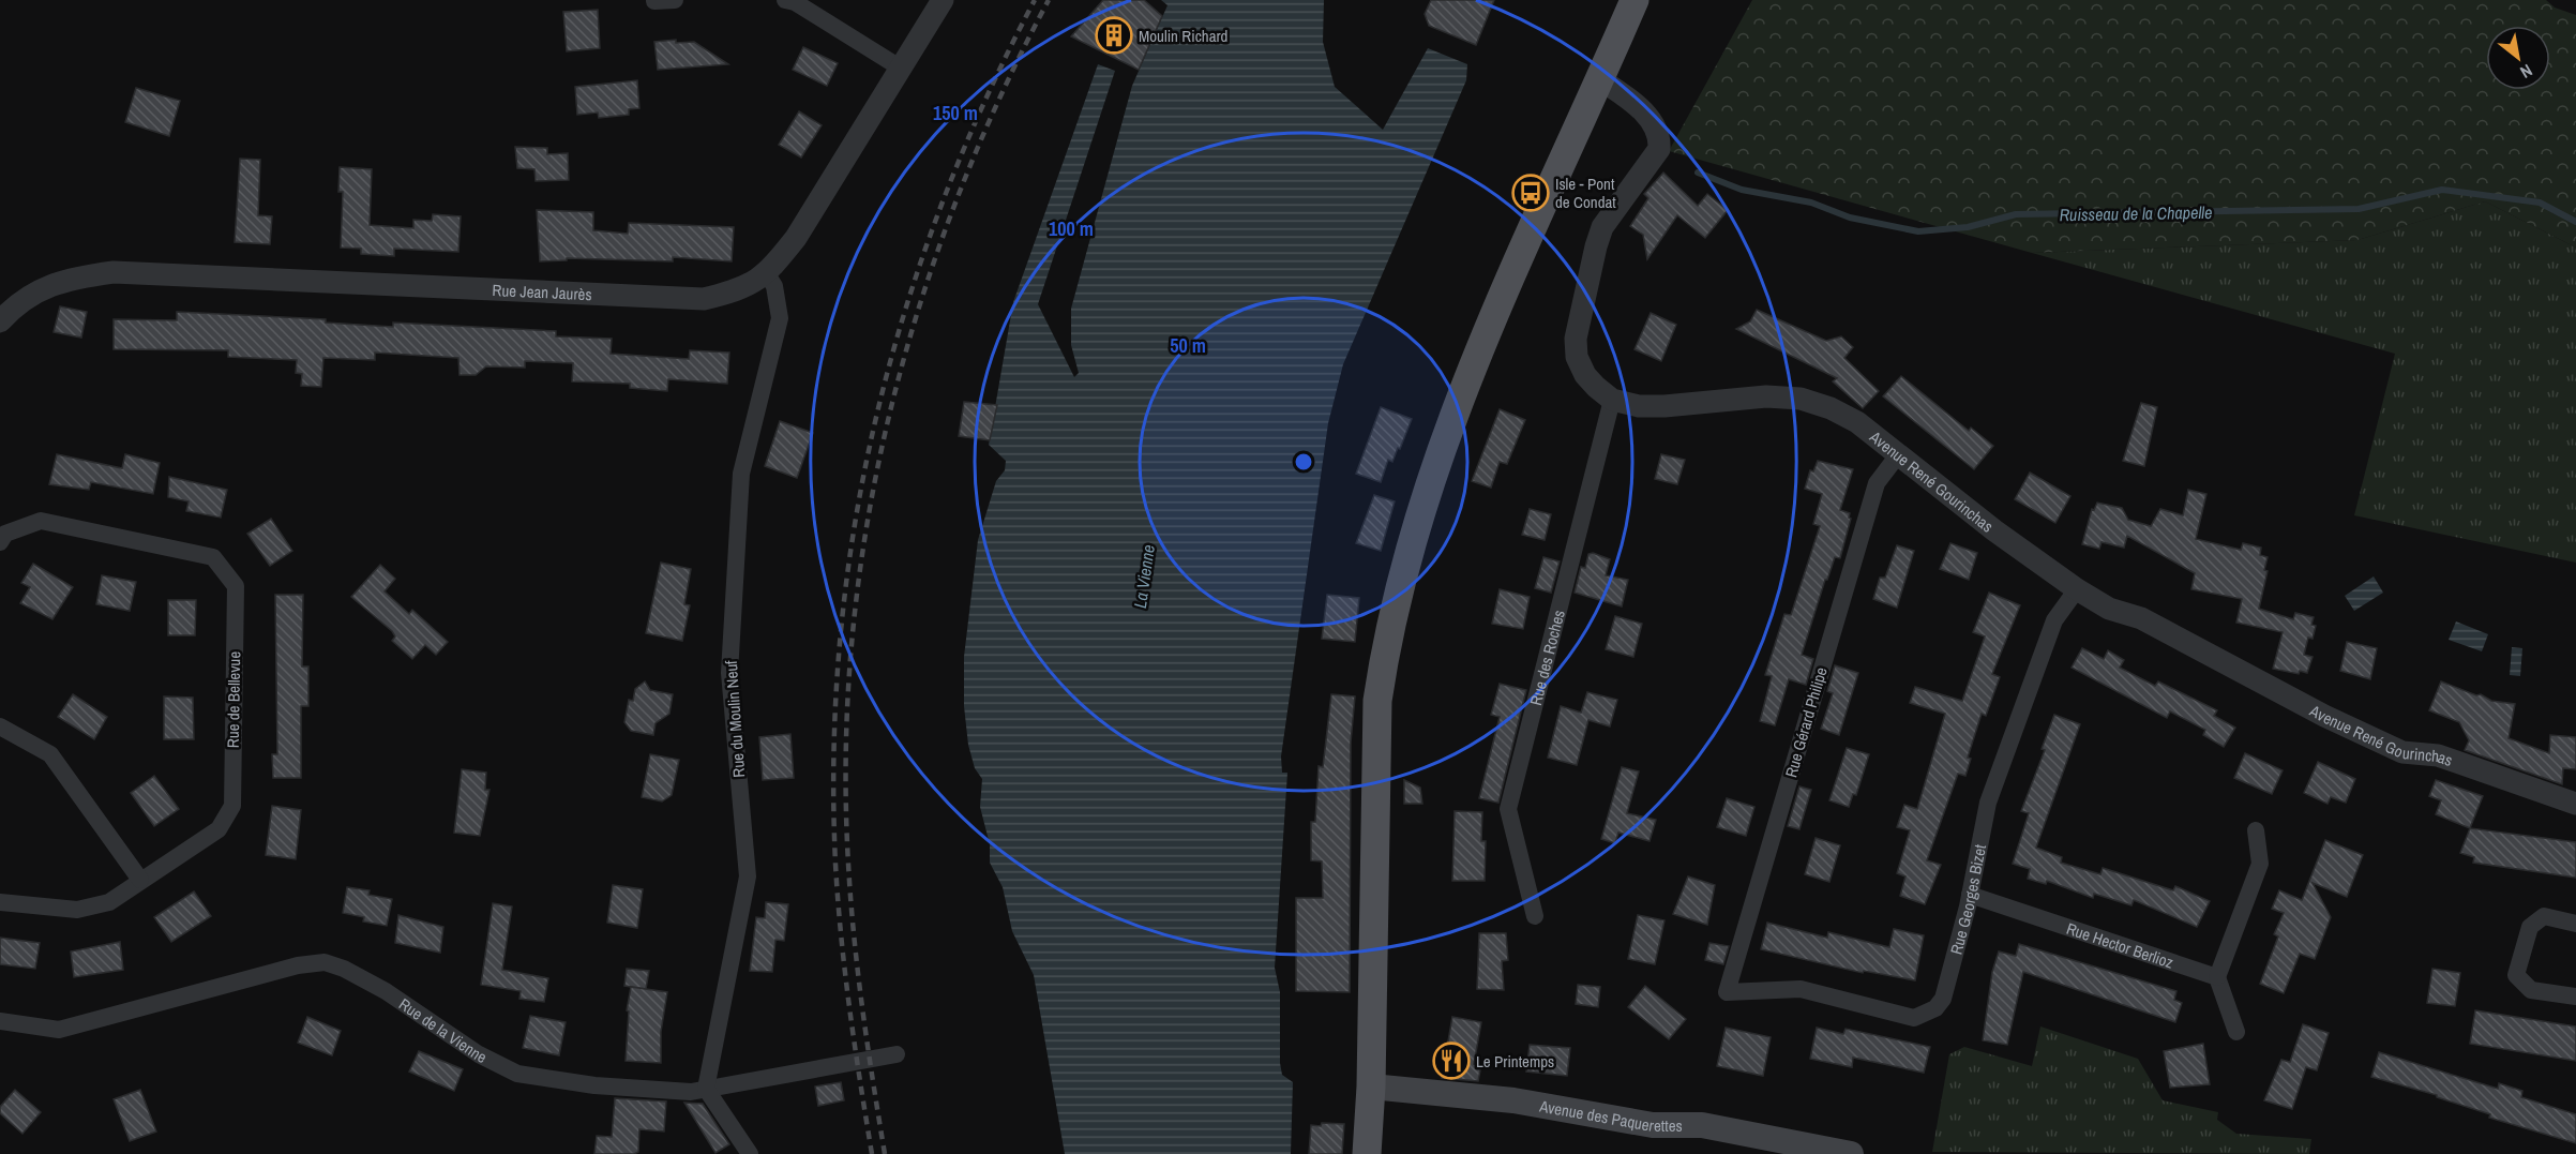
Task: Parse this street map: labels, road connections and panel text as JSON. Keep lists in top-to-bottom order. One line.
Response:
{"streets":{"main road":["Avenue des Paquerettes"],"street":["Rue Jean Jaurès","Avenue René Gourinchas","Rue des Roches","Rue de Bellevue","Rue du Moulin Neuf","Rue Gérard Philipe","Rue Georges Bizet","Rue Hector Berlioz","Rue de la Vienne"]},"crossings":[["Rue Jean Jaurès","Rue du Moulin Neuf"],["Avenue René Gourinchas","Rue des Roches"],["Avenue René Gourinchas","Rue Gérard Philipe"],["Avenue René Gourinchas","Rue Georges Bizet"],["Rue du Moulin Neuf","Rue de la Vienne"],["Rue Gérard Philipe","Rue Georges Bizet"],["Rue Georges Bizet","Rue Hector Berlioz"]],"water":["Ruisseau de la Chapelle","La Vienne"],"places":{"building":["Moulin Richard"],"bus stop":["Isle - Pont de Condat"],"restaurant":["Le Printemps"]},"north":"bottom right","rings":["150 m","100 m","50 m"]}
